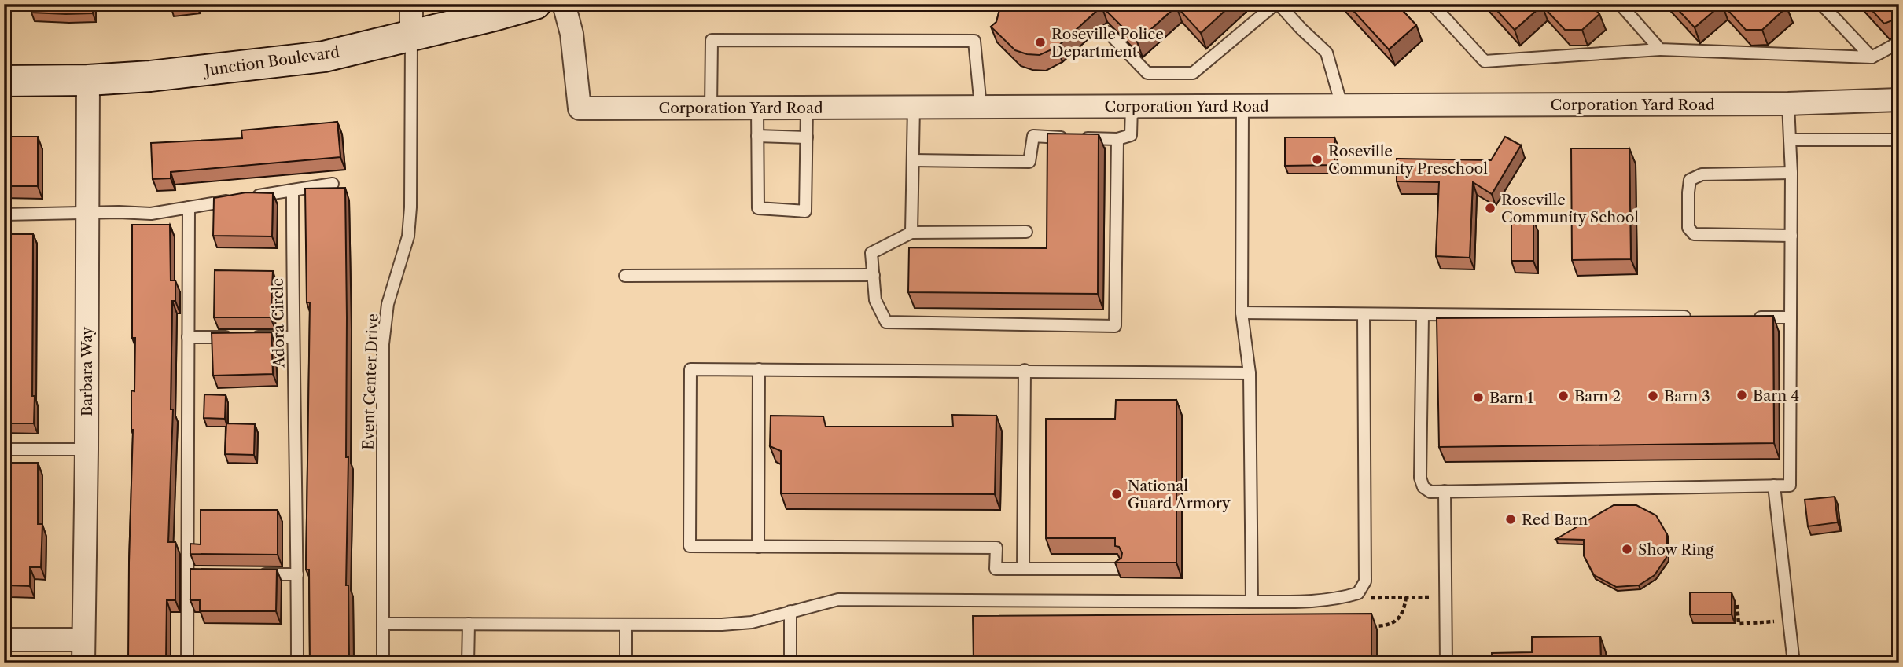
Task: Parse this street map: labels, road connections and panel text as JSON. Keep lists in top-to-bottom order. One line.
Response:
{"streets":{"main road":["Junction Boulevard"],"street":["Corporation Yard Road","Barbara Way"],"lane":["Adora Circle","Event Center Drive"]},"crossings":[["Junction Boulevard","Barbara Way"],["Junction Boulevard","Event Center Drive"]],"places":["Roseville Police Department","Roseville Community Preschool","Roseville Community School","Barn 4","Barn 2","Barn 3","Barn 1","National Guard Armory","Red Barn","Show Ring"]}
